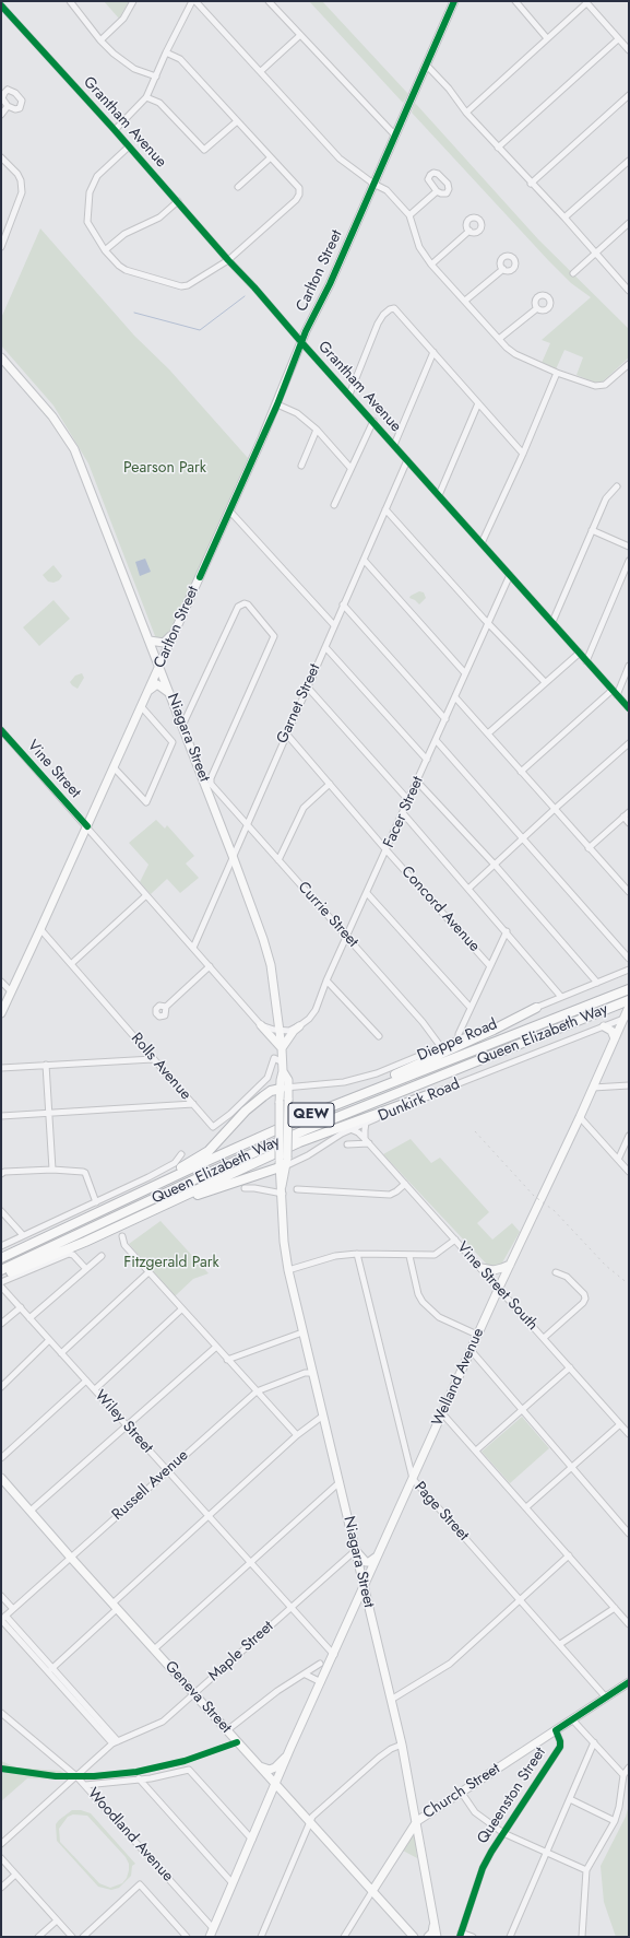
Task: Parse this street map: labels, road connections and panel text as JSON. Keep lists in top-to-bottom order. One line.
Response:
{"streets":{"highway":["Queen Elizabeth Way","QEW"],"main road":["Carlton Street","Niagara Street","Welland Avenue","Geneva Street","Church Street"],"street":["Grantham Avenue","Garnet Street","Vine Street","Facer Street","Concord Avenue","Currie Street","Dieppe Road","Rolls Avenue","Dunkirk Road","Vine Street South","Wiley Street","Russell Avenue","Page Street","Maple Street","Queenston Street","Woodland Avenue"]},"crossings":[["Grantham Avenue","Carlton Street"],["Grantham Avenue","Garnet Street"],["Grantham Avenue","Facer Street"],["Carlton Street","Niagara Street"],["Carlton Street","Vine Street"],["Carlton Street","Rolls Avenue"],["Garnet Street","Niagara Street"],["Garnet Street","Vine Street"],["Garnet Street","Concord Avenue"],["Garnet Street","Currie Street"],["Niagara Street","Currie Street"],["Niagara Street","Dieppe Road"],["Niagara Street","Rolls Avenue"],["Niagara Street","Dunkirk Road"],["Niagara Street","Welland Avenue"],["Niagara Street","Russell Avenue"],["Niagara Street","Maple Street"],["Niagara Street","Church Street"],["Facer Street","Concord Avenue"],["Facer Street","Currie Street"],["Currie Street","Dieppe Road"],["Queen Elizabeth Way","Welland Avenue"],["Dunkirk Road","Vine Street South"],["Dunkirk Road","Welland Avenue"],["Vine Street South","Welland Avenue"],["Welland Avenue","Wiley Street"],["Welland Avenue","Page Street"],["Wiley Street","Russell Avenue"],["Wiley Street","Maple Street"],["Russell Avenue","Geneva Street"],["Maple Street","Geneva Street"],["Maple Street","Woodland Avenue"],["Geneva Street","Church Street"],["Church Street","Queenston Street"]],"parks":["Pearson Park","Fitzgerald Park"]}
